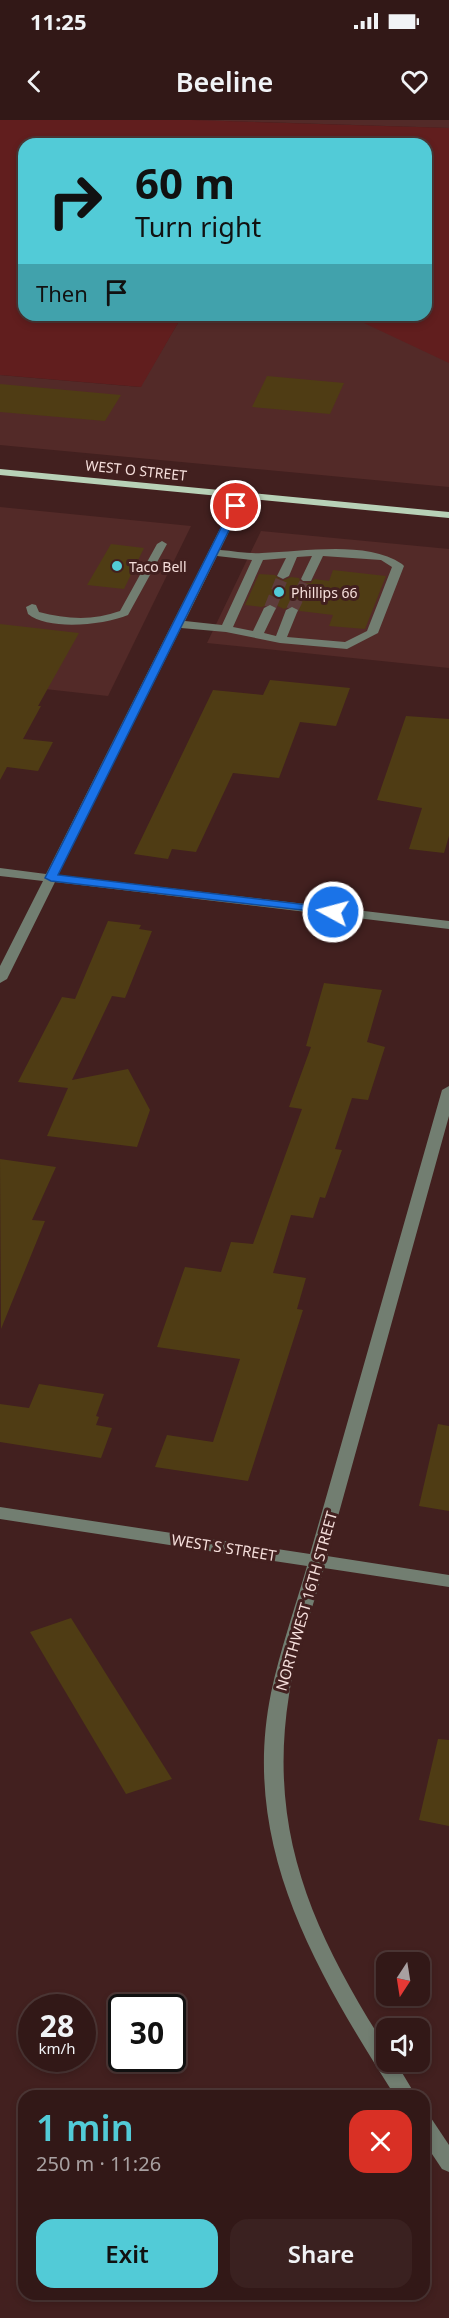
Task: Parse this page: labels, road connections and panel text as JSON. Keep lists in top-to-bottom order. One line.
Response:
{"streets":{"main road":["WEST O STREET"],"street":["WEST S STREET","NORTHWEST 16TH STREET"]},"crossings":[["WEST S STREET","NORTHWEST 16TH STREET"]],"places":["Taco Bell","Phillips 66"],"north":"bottom","page":{"status":"11:25","header":"Beeline","turn":["60 m","Turn right"],"then":"Then","speed":"28 km/h","limit":"30","heading":["1 min","250 m · 11:26"],"buttons":["Exit","Share"]}}
